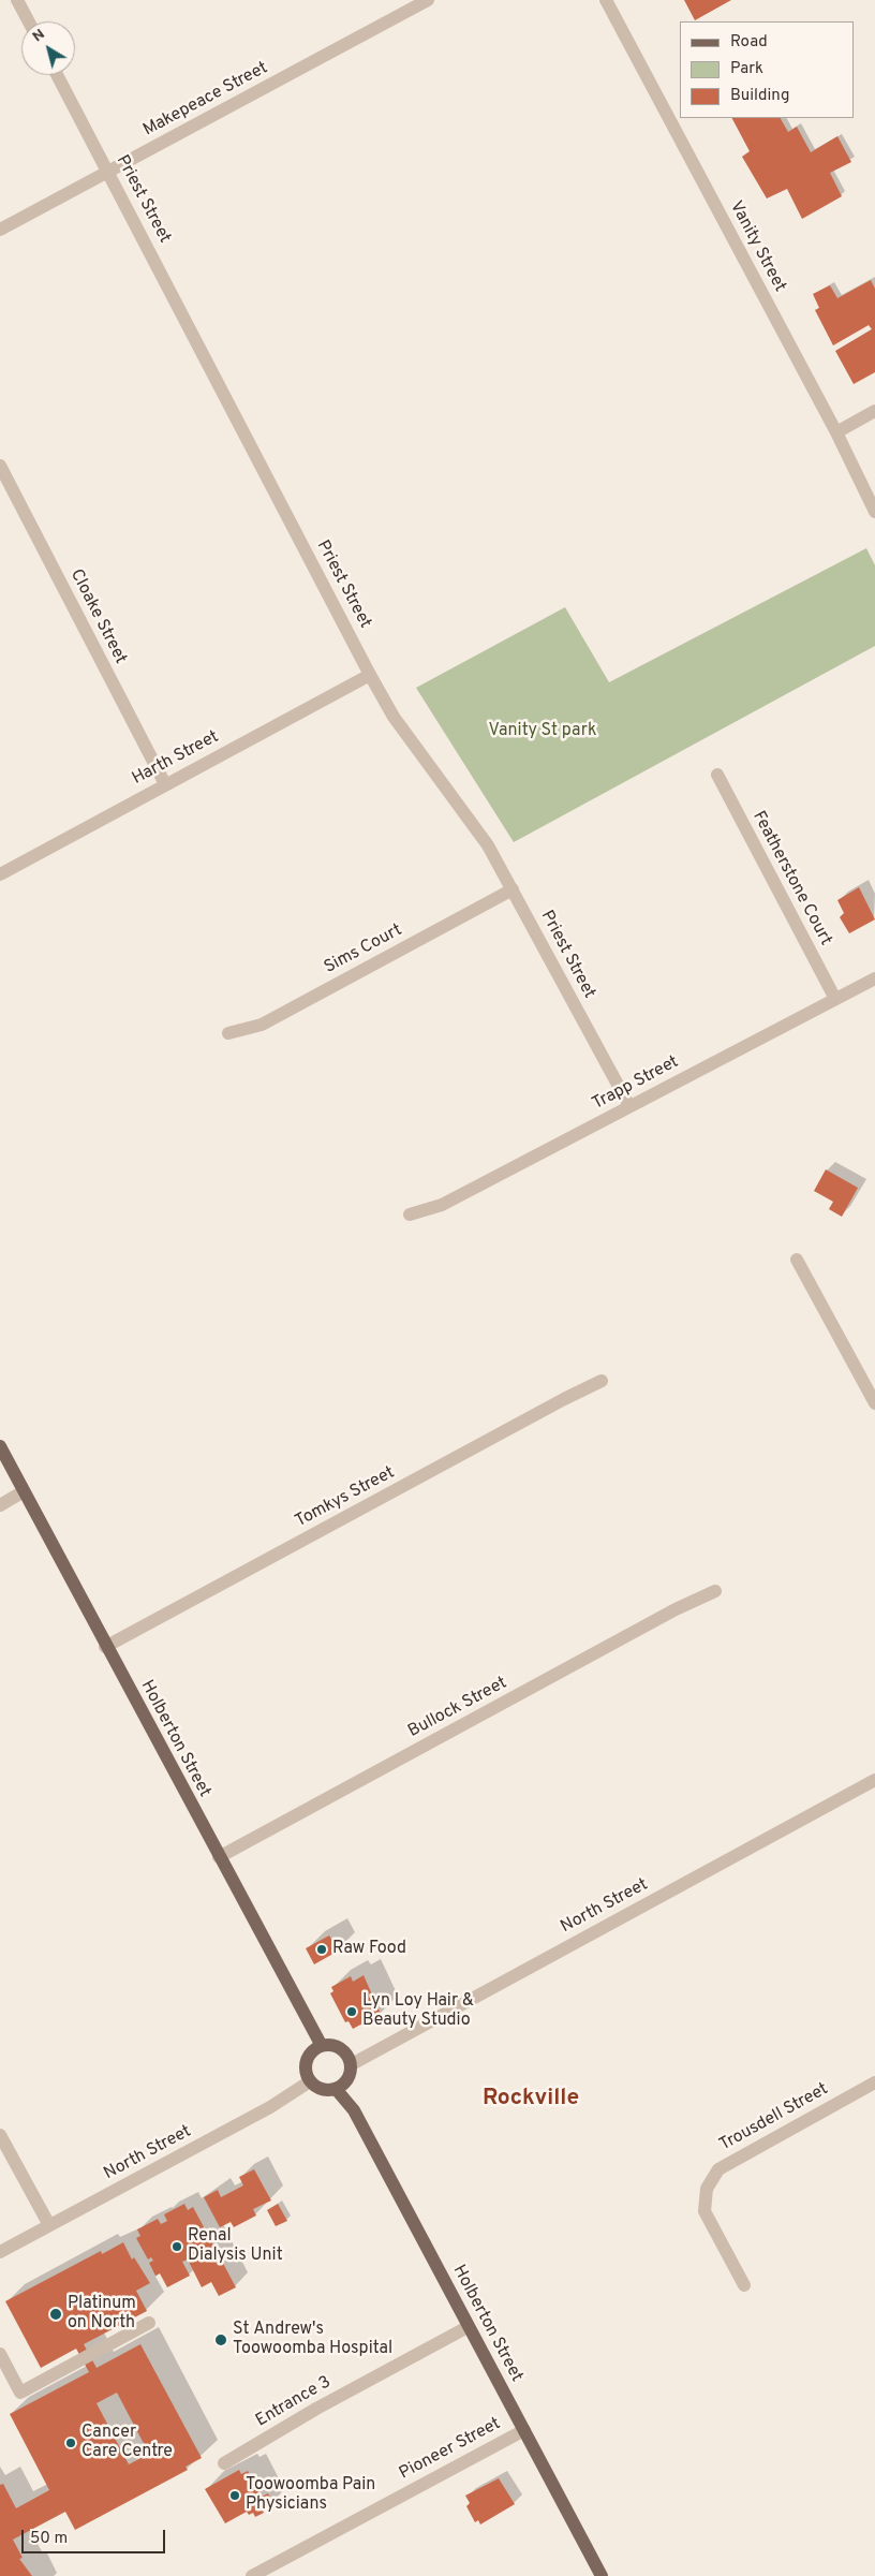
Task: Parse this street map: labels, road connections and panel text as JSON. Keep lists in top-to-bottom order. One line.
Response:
{"streets":{"main road":["Holberton Street"],"street":["Makepeace Street","Priest Street","Vanity Street","Cloake Street","Harth Street","Featherstone Court","Sims Court","Trapp Street","Tomkys Street","Bullock Street","North Street","Trousdell Street","Entrance 3","Pioneer Street"]},"crossings":[["Makepeace Street","Priest Street"],["Priest Street","Harth Street"],["Priest Street","Sims Court"],["Priest Street","Trapp Street"],["Cloake Street","Harth Street"],["Featherstone Court","Trapp Street"],["Tomkys Street","Holberton Street"],["Bullock Street","Holberton Street"],["Holberton Street","North Street"],["Holberton Street","Entrance 3"],["Holberton Street","Pioneer Street"]],"districts":["Rockville"],"parks":["Vanity St park"],"places":["Raw Food","Lyn Loy Hair & Beauty Studio","Renal Dialysis Unit","Platinum on North","St Andrew's Toowoomba Hospital","Cancer Care Centre","Toowoomba Pain Physicians"],"legend":["Road","Park","Building"],"scale_bar":"50 m","north":"top left"}
